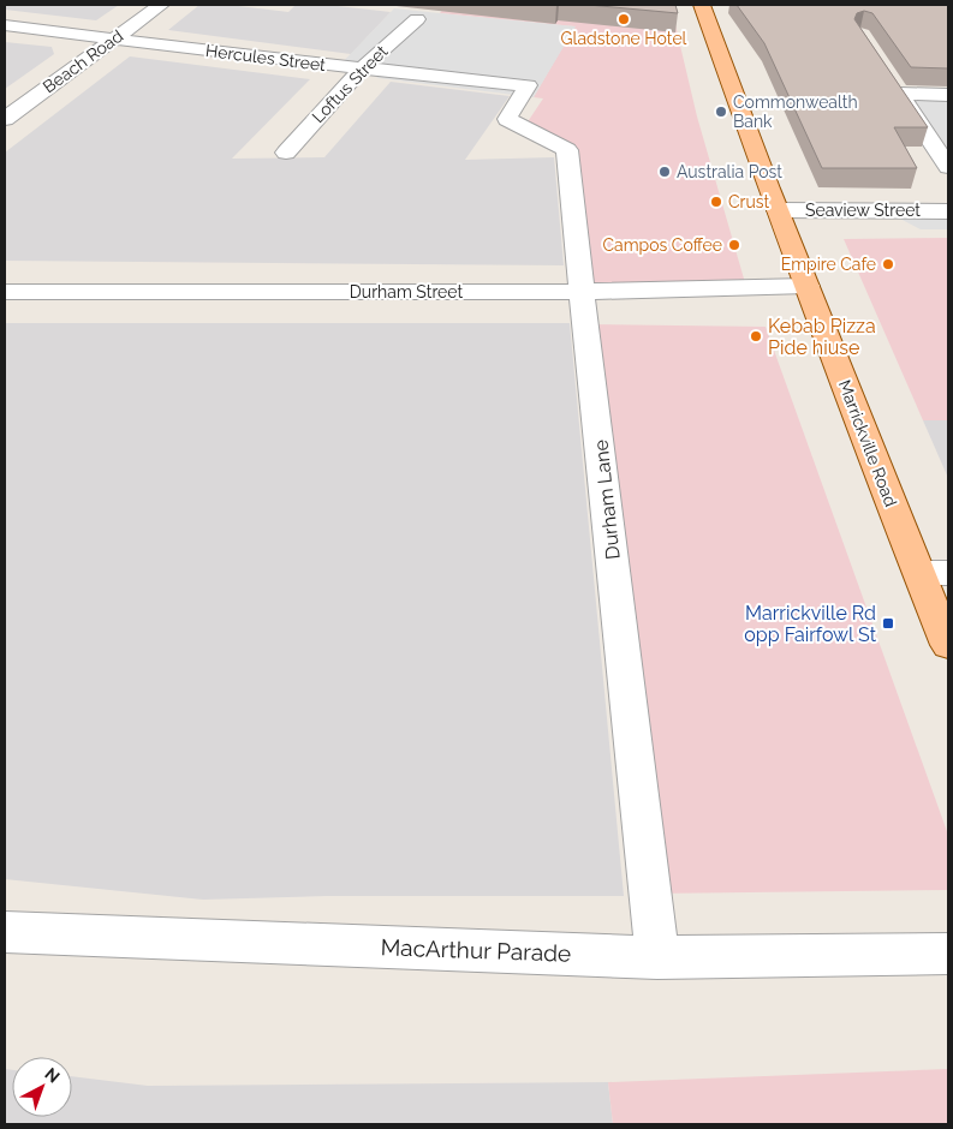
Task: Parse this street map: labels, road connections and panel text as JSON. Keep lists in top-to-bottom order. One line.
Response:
{"streets":{"main road":["Marrickville Road"],"street":["Hercules Street","Beach Road","Loftus Street","Seaview Street","Durham Street","Durham Lane","MacArthur Parade"]},"crossings":[["Hercules Street","Beach Road"],["Hercules Street","Loftus Street"],["Hercules Street","Durham Lane"],["Seaview Street","Marrickville Road"],["Durham Street","Marrickville Road"],["Durham Street","Durham Lane"],["Durham Lane","MacArthur Parade"]],"places":{"other":["Gladstone Hotel","Commonwealth Bank","Australia Post","Crust","Campos Coffee","Empire Cafe","Kebab Pizza Pide hiuse"],"transit":["Marrickville Rd opp Fairfowl St"]},"north":"top right"}
